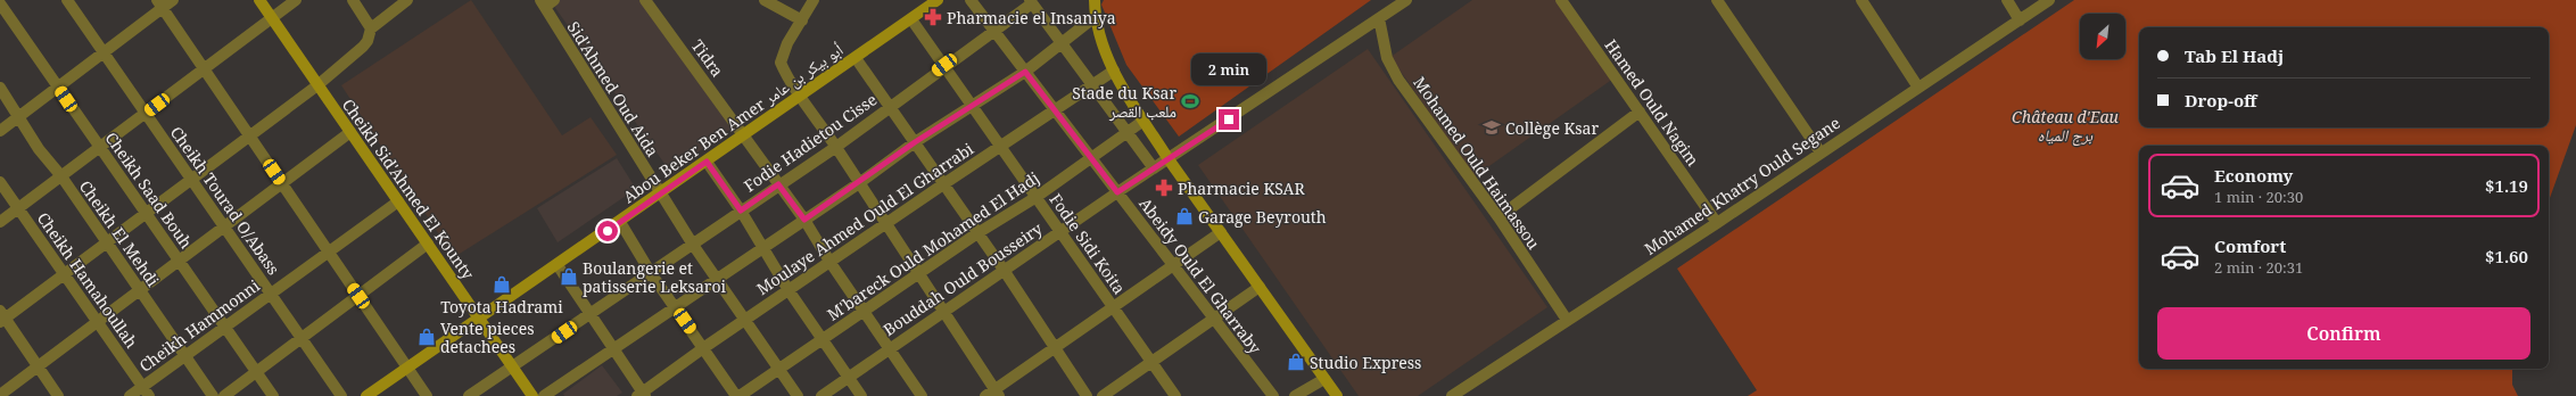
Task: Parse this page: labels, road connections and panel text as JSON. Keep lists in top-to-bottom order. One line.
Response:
{"streets":{"street":["Tidra","Sid'Ahmed Oud Aida","Hamed Ould Nagim","Abou Beker Ben Amer أبو بيكر بن عامر","Fodie Hadietou Cisse","Mohamed Ould Haimassou","Mohamed Khatry Ould Segane","Cheikh Sid'Ahmed El Kounty","Cheikh Saad Bouh","Cheikh Tourad O/Abass","Moulaye Ahmed Ould El Gharrabi","Cheikh El Mehdi","Fodie Sidi Koita","M'bareck Ould Mohamed El Hadj","Abeidy Ould El Gharraby","Bouddah Ould Bousseiry","Cheikh Hamahoullah","Cheikh Hammonni"]},"crossings":[["Tidra","Abou Beker Ben Amer أبو بيكر بن عامر"],["Tidra","Fodie Hadietou Cisse"],["Tidra","Moulaye Ahmed Ould El Gharrabi"],["Tidra","M'bareck Ould Mohamed El Hadj"],["Tidra","Bouddah Ould Bousseiry"],["Sid'Ahmed Oud Aida","Abou Beker Ben Amer أبو بيكر بن عامر"],["Sid'Ahmed Oud Aida","Fodie Hadietou Cisse"],["Sid'Ahmed Oud Aida","Moulaye Ahmed Ould El Gharrabi"],["Sid'Ahmed Oud Aida","M'bareck Ould Mohamed El Hadj"],["Hamed Ould Nagim","Mohamed Khatry Ould Segane"],["Abou Beker Ben Amer أبو بيكر بن عامر","Cheikh Sid'Ahmed El Kounty"],["Abou Beker Ben Amer أبو بيكر بن عامر","Fodie Sidi Koita"],["Fodie Hadietou Cisse","Cheikh Sid'Ahmed El Kounty"],["Fodie Hadietou Cisse","Fodie Sidi Koita"],["Fodie Hadietou Cisse","Abeidy Ould El Gharraby"],["Mohamed Ould Haimassou","Mohamed Khatry Ould Segane"],["Mohamed Ould Haimassou","Bouddah Ould Bousseiry"],["Cheikh Sid'Ahmed El Kounty","Cheikh Hammonni"],["Cheikh Saad Bouh","Cheikh Hammonni"],["Cheikh Tourad O/Abass","Cheikh Hammonni"],["Moulaye Ahmed Ould El Gharrabi","Fodie Sidi Koita"],["Moulaye Ahmed Ould El Gharrabi","Abeidy Ould El Gharraby"],["Cheikh El Mehdi","Cheikh Hammonni"],["Fodie Sidi Koita","M'bareck Ould Mohamed El Hadj"],["Fodie Sidi Koita","Bouddah Ould Bousseiry"],["M'bareck Ould Mohamed El Hadj","Abeidy Ould El Gharraby"],["Abeidy Ould El Gharraby","Bouddah Ould Bousseiry"],["Cheikh Hamahoullah","Cheikh Hammonni"]],"parks":["Château d'Eau برج المياه"],"places":{"pharmacy":["Pharmacie el Insaniya","Pharmacie KSAR"],"sports":["Stade du Ksar ملعب القصر"],"school or university":["Collège Ksar"],"shop":["Garage Beyrouth","Boulangerie et patisserie Leksaroi","Toyota Hadrami","Vente pieces detachees","Studio Express"]},"north":"bottom left","page":{"banner":["Tab El Hadj","Drop-off"],"bubble":"2 min","list":[{"name":"Economy","note":"1 min · 20:30","value":"$1.19"},{"name":"Comfort","note":"2 min · 20:31","value":"$1.60"}],"buttons":"Confirm"}}
